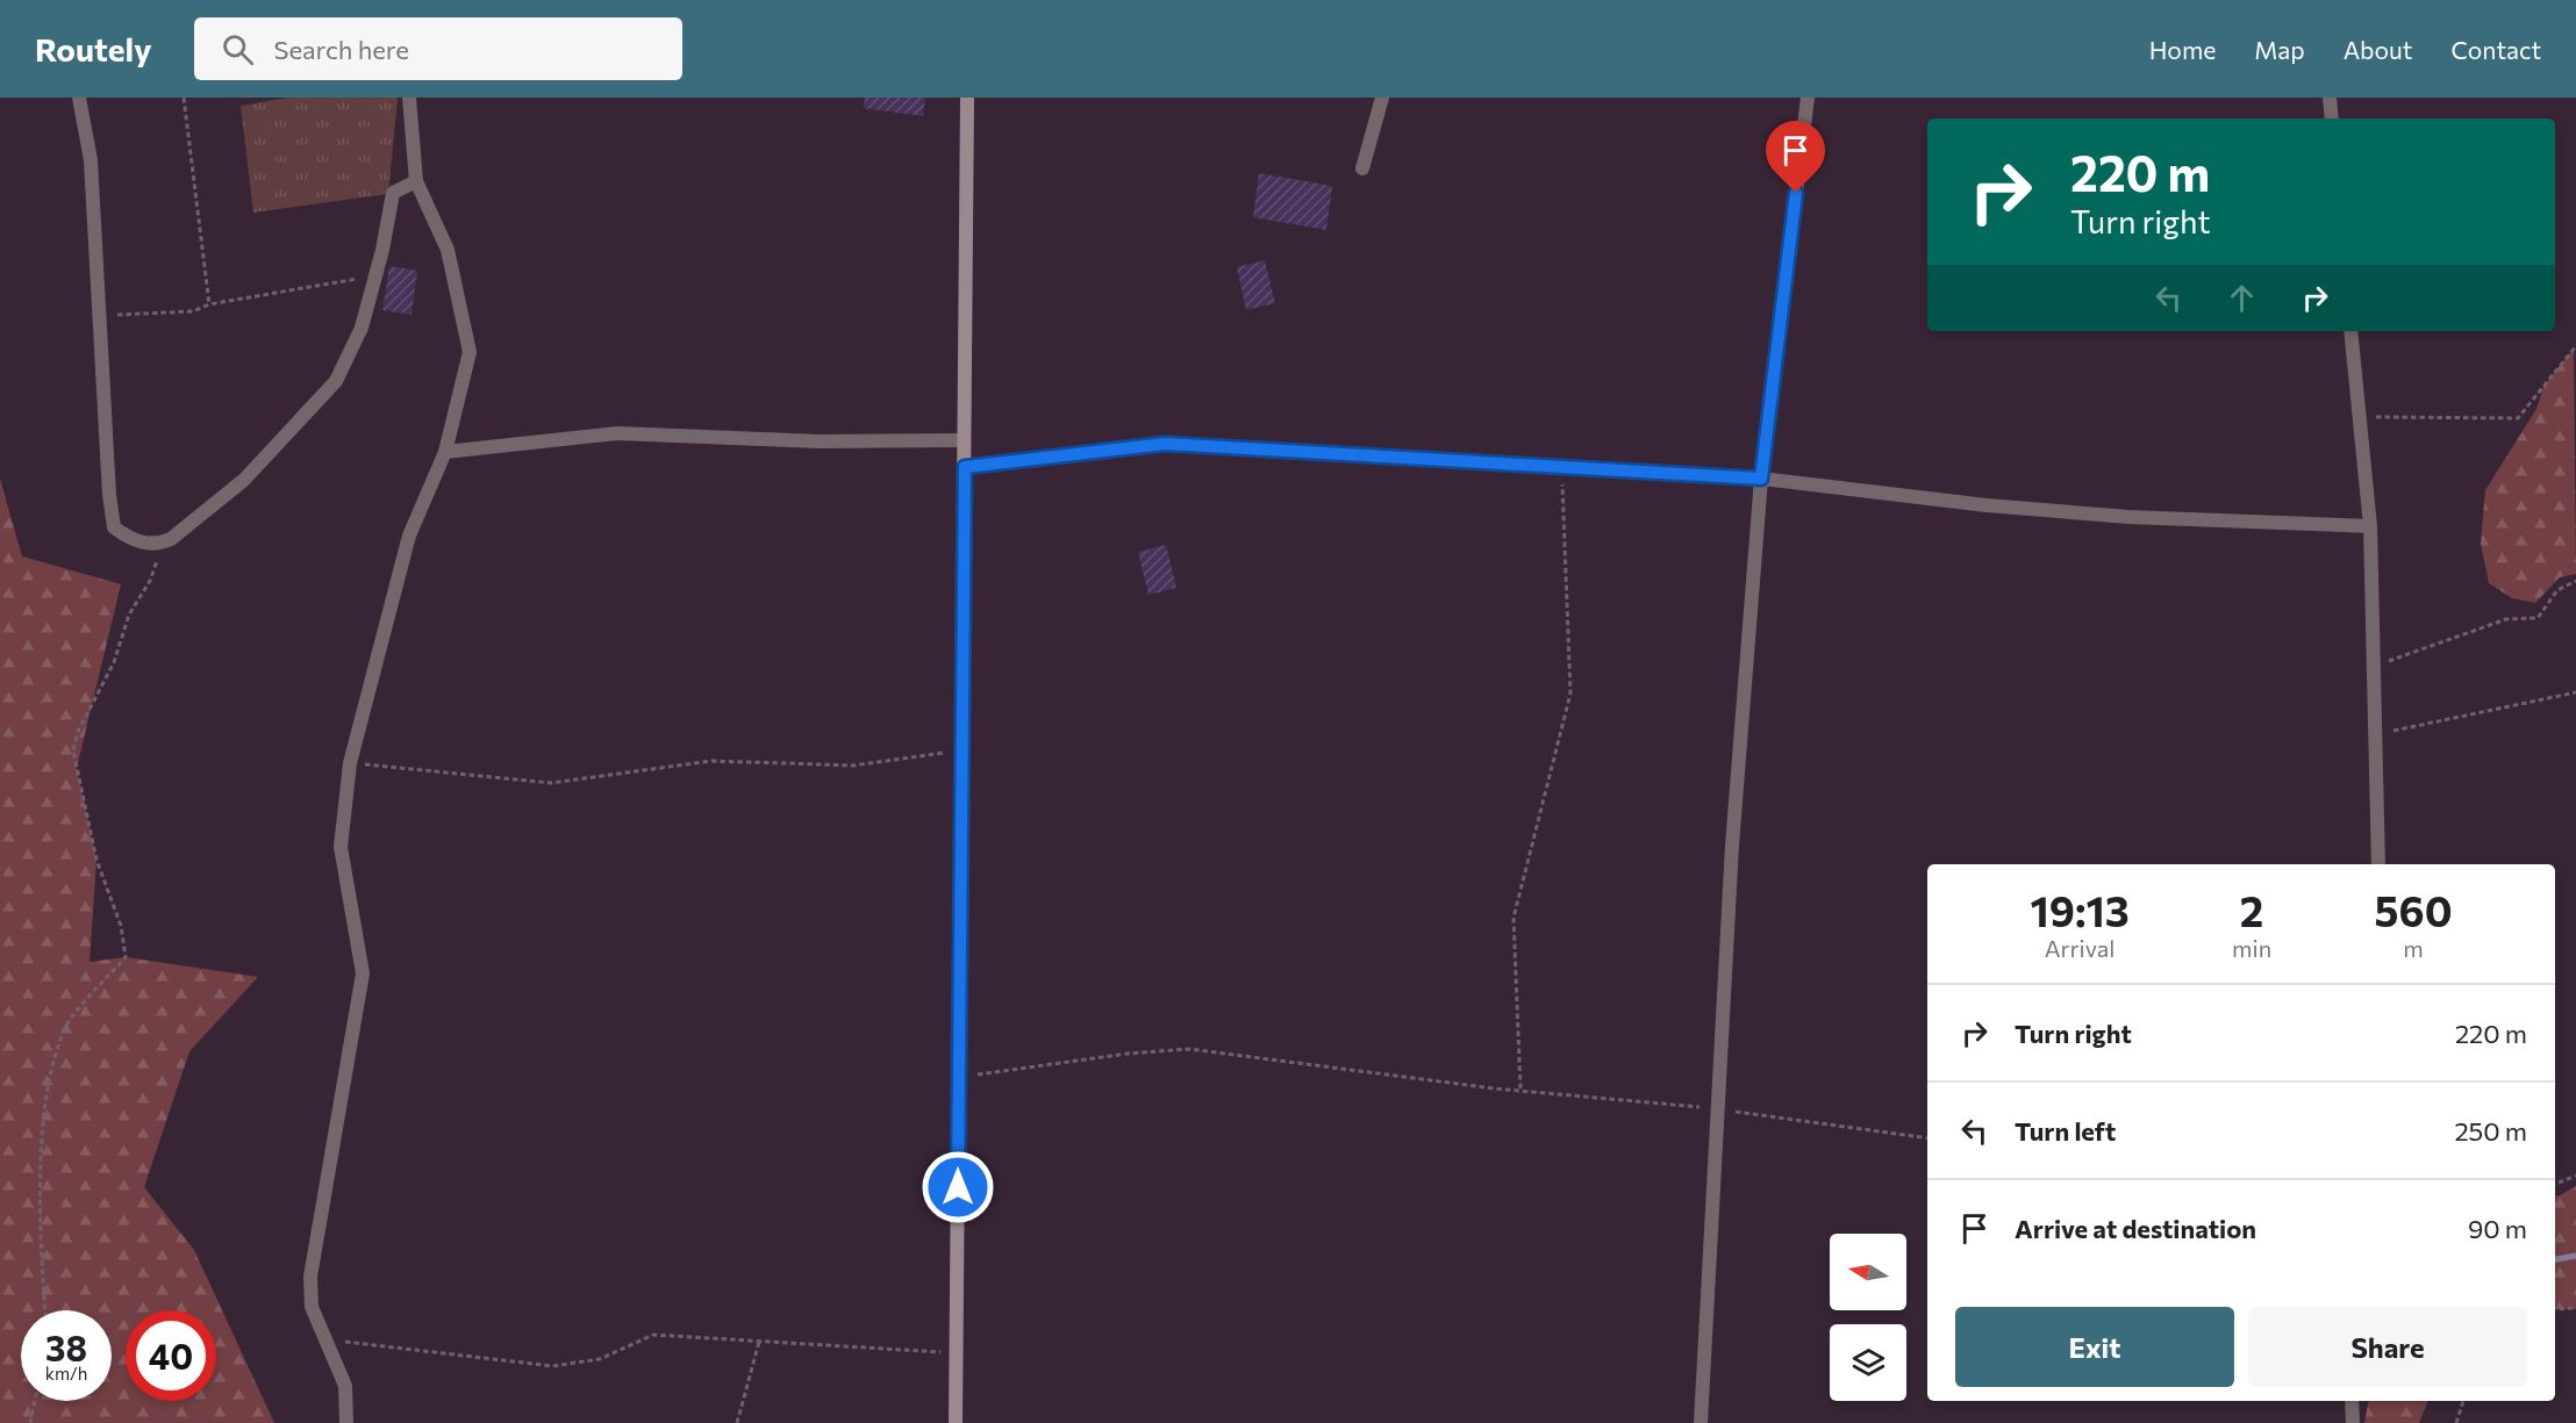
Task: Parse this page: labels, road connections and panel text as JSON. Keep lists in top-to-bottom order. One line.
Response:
{"north":"left","page":{"header":"Routely","search":"Search here","nav":["Home","Map","About","Contact"],"turn":["220 m","Turn right"],"eta":["19:13","Arrival","2","min","560","m"],"list":[{"name":"Turn right","value":"220 m"},{"name":"Turn left","value":"250 m"},{"name":"Arrive at destination","value":"90 m"}],"buttons":["Exit","Share"],"speed":"38 km/h","limit":"40"}}
